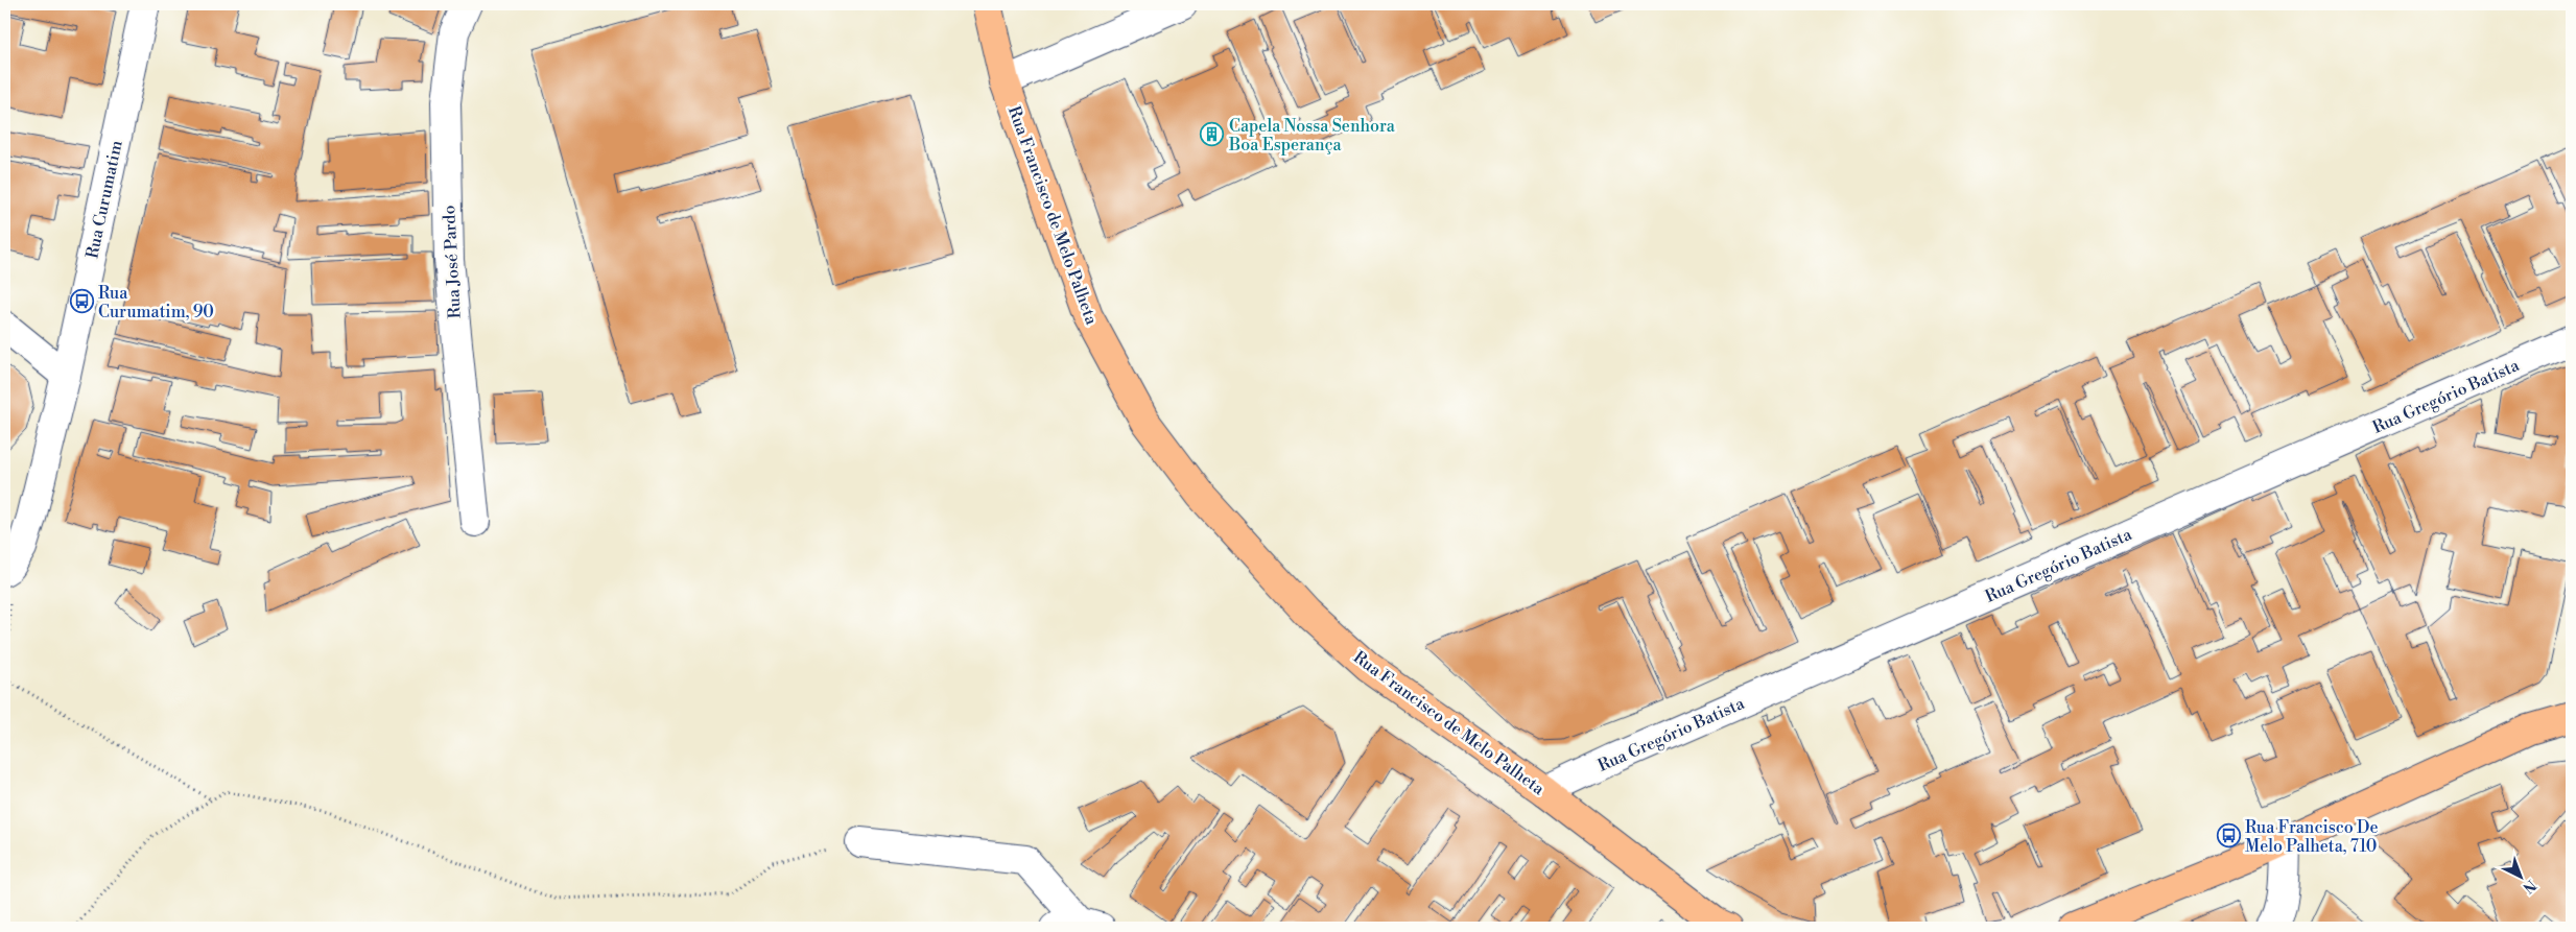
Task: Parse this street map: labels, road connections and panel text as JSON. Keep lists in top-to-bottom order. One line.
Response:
{"streets":{"main road":["Rua Francisco de Melo Palheta"],"street":["Rua Curumatim","Rua José Pardo","Rua Gregório Batista"]},"crossings":[["Rua Francisco de Melo Palheta","Rua Gregório Batista"]],"places":{"building":["Capela Nossa Senhora Boa Esperança"],"bus stop":["Rua Curumatim, 90","Rua Francisco De Melo Palheta, 710"]},"north":"bottom right"}
